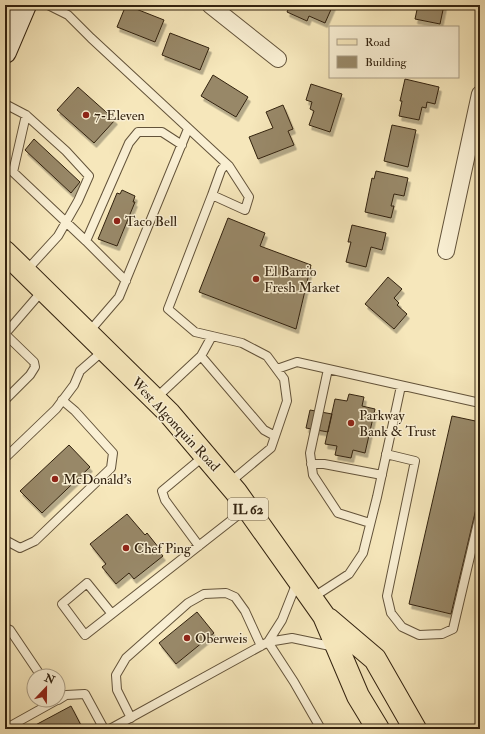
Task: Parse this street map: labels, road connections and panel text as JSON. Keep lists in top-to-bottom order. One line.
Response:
{"streets":{"main road":["West Algonquin Road","IL 62"]},"places":["7-Eleven","Taco Bell","El Barrio Fresh Market","Parkway Bank & Trust","McDonald's","Chef Ping","Oberweis"],"legend":["Road","Building"],"north":"top"}
